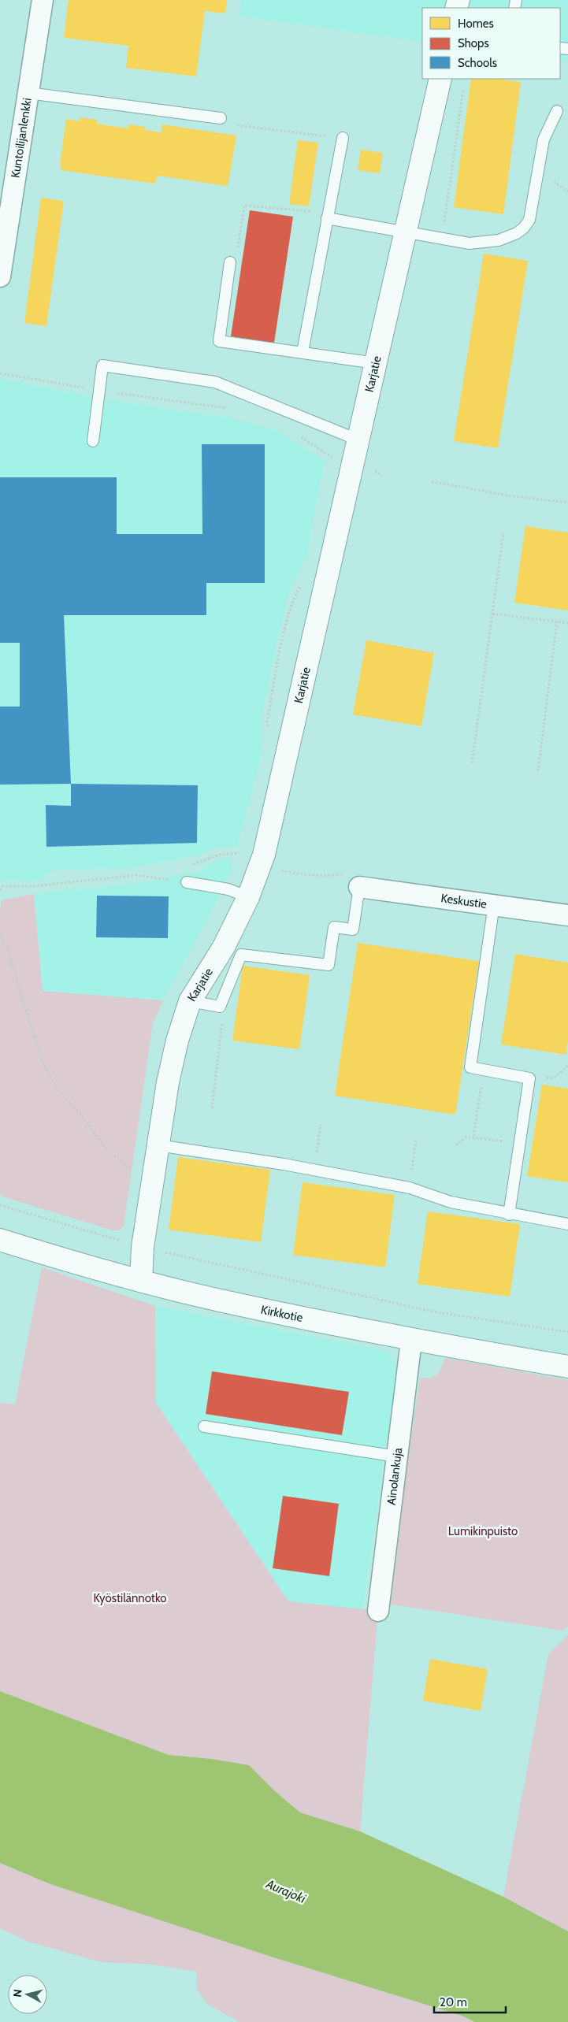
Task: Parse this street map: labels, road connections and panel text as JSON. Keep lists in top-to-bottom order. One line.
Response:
{"streets":{"street":["Kuntoilijanlenkki","Karjatie","Keskustie","Kirkkotie","Ainolankuja"]},"crossings":[["Karjatie","Kirkkotie"],["Kirkkotie","Ainolankuja"]],"water":["Aurajoki"],"parks":["Lumikinpuisto","Kyöstilännotko"],"legend":["Homes","Shops","Schools"],"scale_bar":"20 m","north":"left"}
